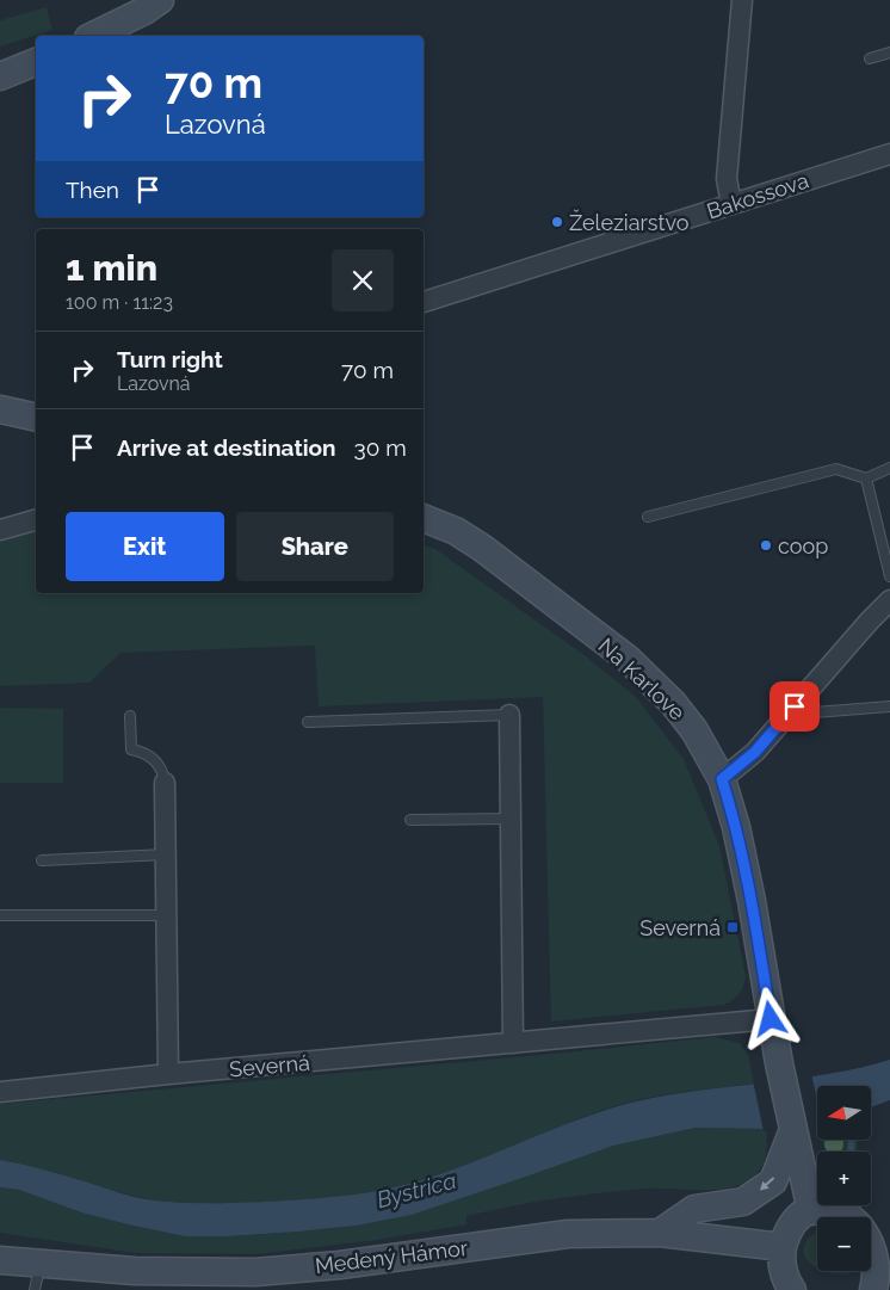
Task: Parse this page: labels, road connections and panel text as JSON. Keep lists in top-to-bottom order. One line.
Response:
{"streets":{"street":["Bakossova","Na Karlove","Severná","Medený Hámor"]},"crossings":[["Na Karlove","Severná"]],"water":["Bystrica"],"places":{"other":["Železiarstvo","coop"],"transit":["Severná"]},"north":"left","page":{"turn":["70 m","Lazovná"],"then":"Then","heading":["1 min","100 m · 11:23"],"list":[{"name":"Turn right","note":"Lazovná","value":"70 m"},{"name":"Arrive at destination","value":"30 m"}],"buttons":["Exit","Share"],"map_buttons":["+","−"]}}
